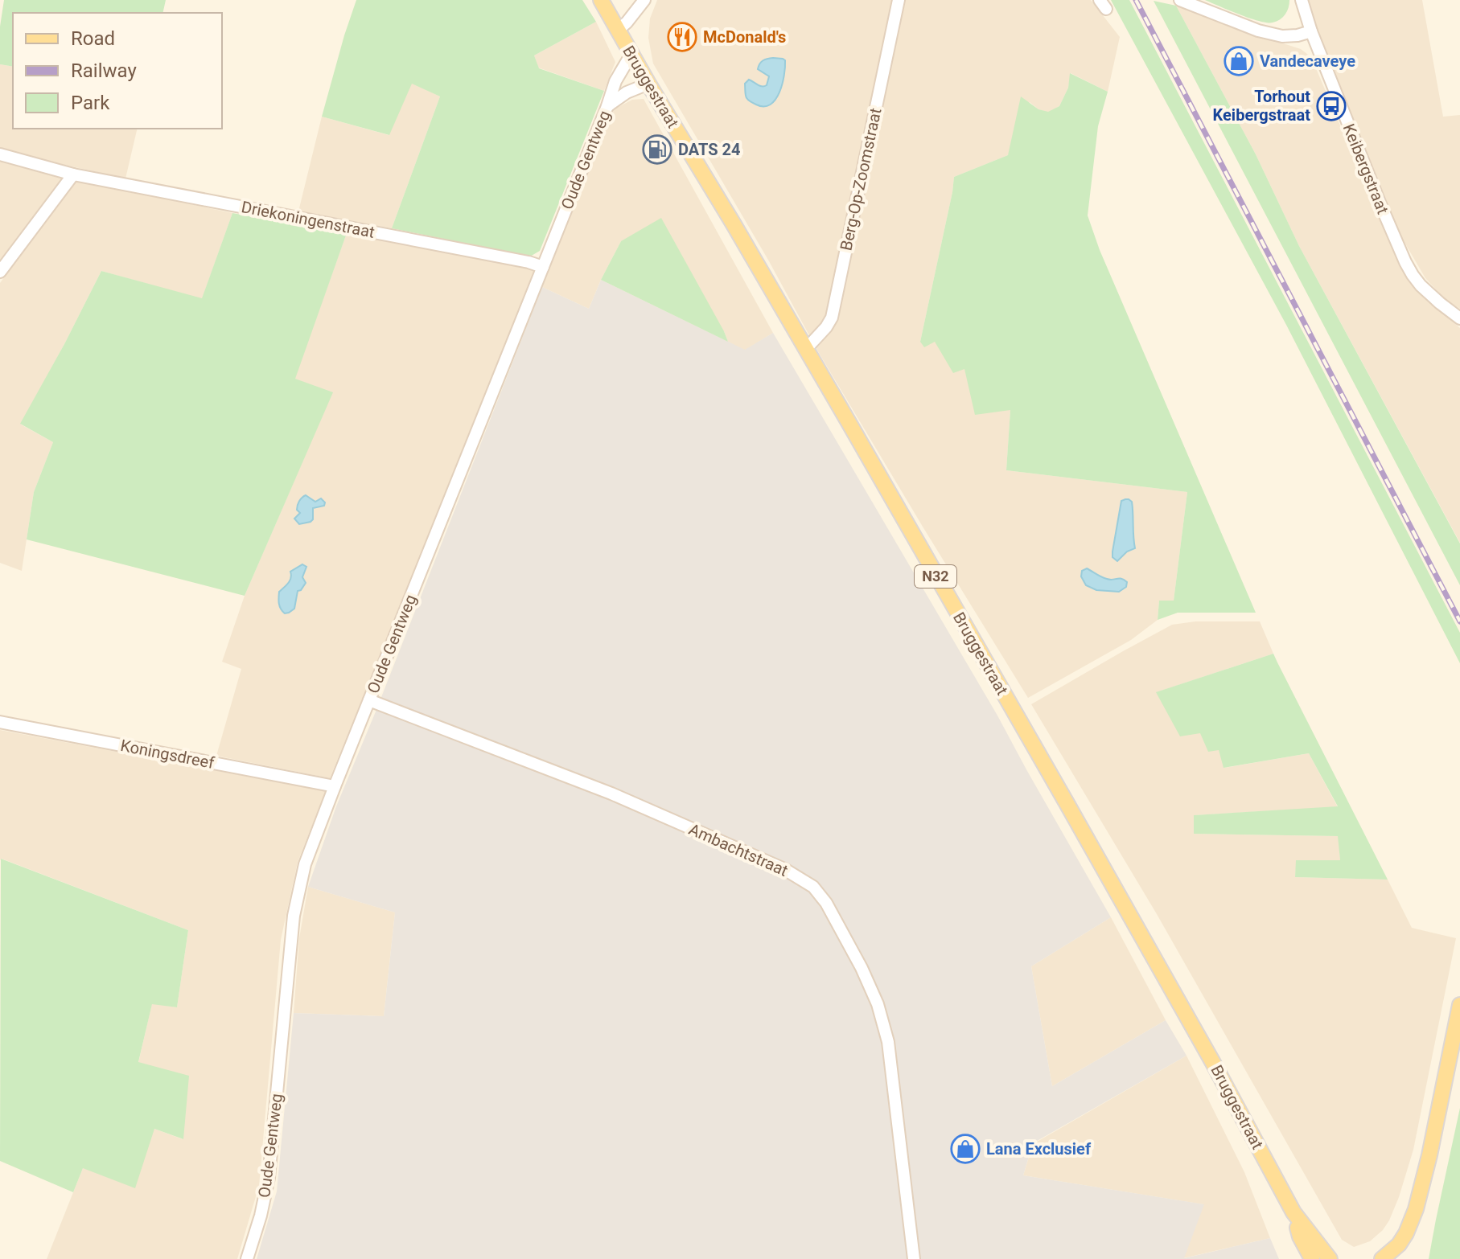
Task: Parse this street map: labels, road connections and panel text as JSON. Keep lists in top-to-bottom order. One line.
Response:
{"streets":{"main road":["Bruggestraat","N32"],"street":["Oude Gentweg","Keibergstraat","Berg-Op-Zoomstraat","Driekoningenstraat","Koningsdreef","Ambachtstraat"]},"crossings":[["Bruggestraat","Oude Gentweg"],["Bruggestraat","Berg-Op-Zoomstraat"],["Oude Gentweg","Driekoningenstraat"],["Oude Gentweg","Koningsdreef"],["Oude Gentweg","Ambachtstraat"]],"places":{"restaurant":["McDonald's"],"shop":["Vandecaveye","Lana Exclusief"],"bus stop":["Torhout Keibergstraat"],"fuel station":["DATS 24"]},"legend":["Road","Railway","Park"]}
